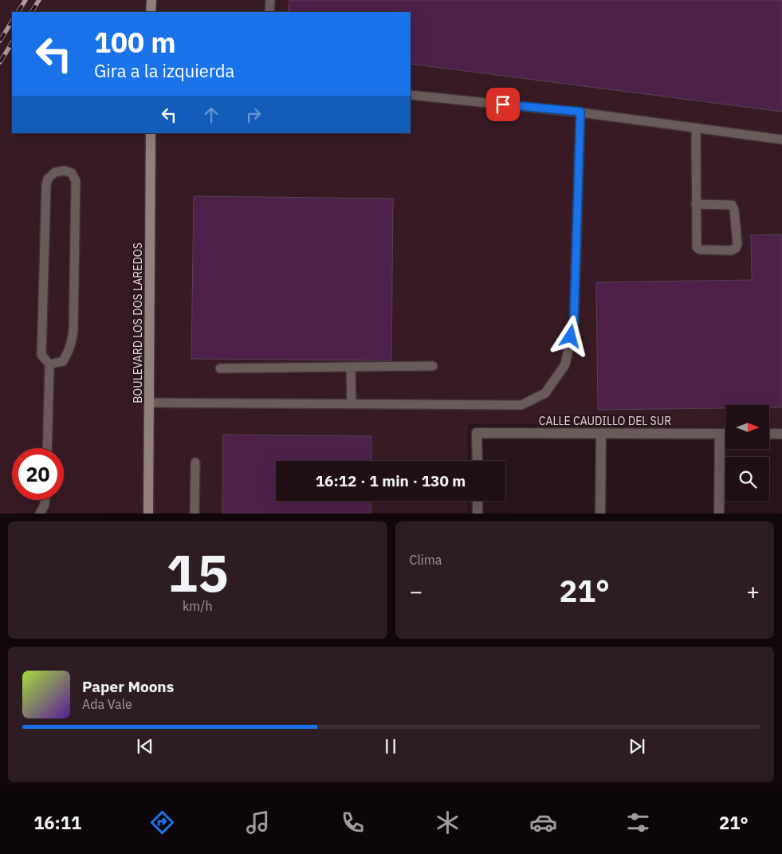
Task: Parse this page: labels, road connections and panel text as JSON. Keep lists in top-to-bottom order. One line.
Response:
{"streets":{"street":["BOULEVARD LOS DOS LAREDOS","CALLE CAUDILLO DEL SUR"]},"north":"right","page":{"turn":["100 m","Gira a la izquierda"],"limit":"20","trip":"16:12 · 1 min · 130 m","tile":[["15","km/h"],"Clima"],"heat":["−","21°","+"],"song":["Paper Moons","Ada Vale"],"tabs":["16:11","21°"]}}
